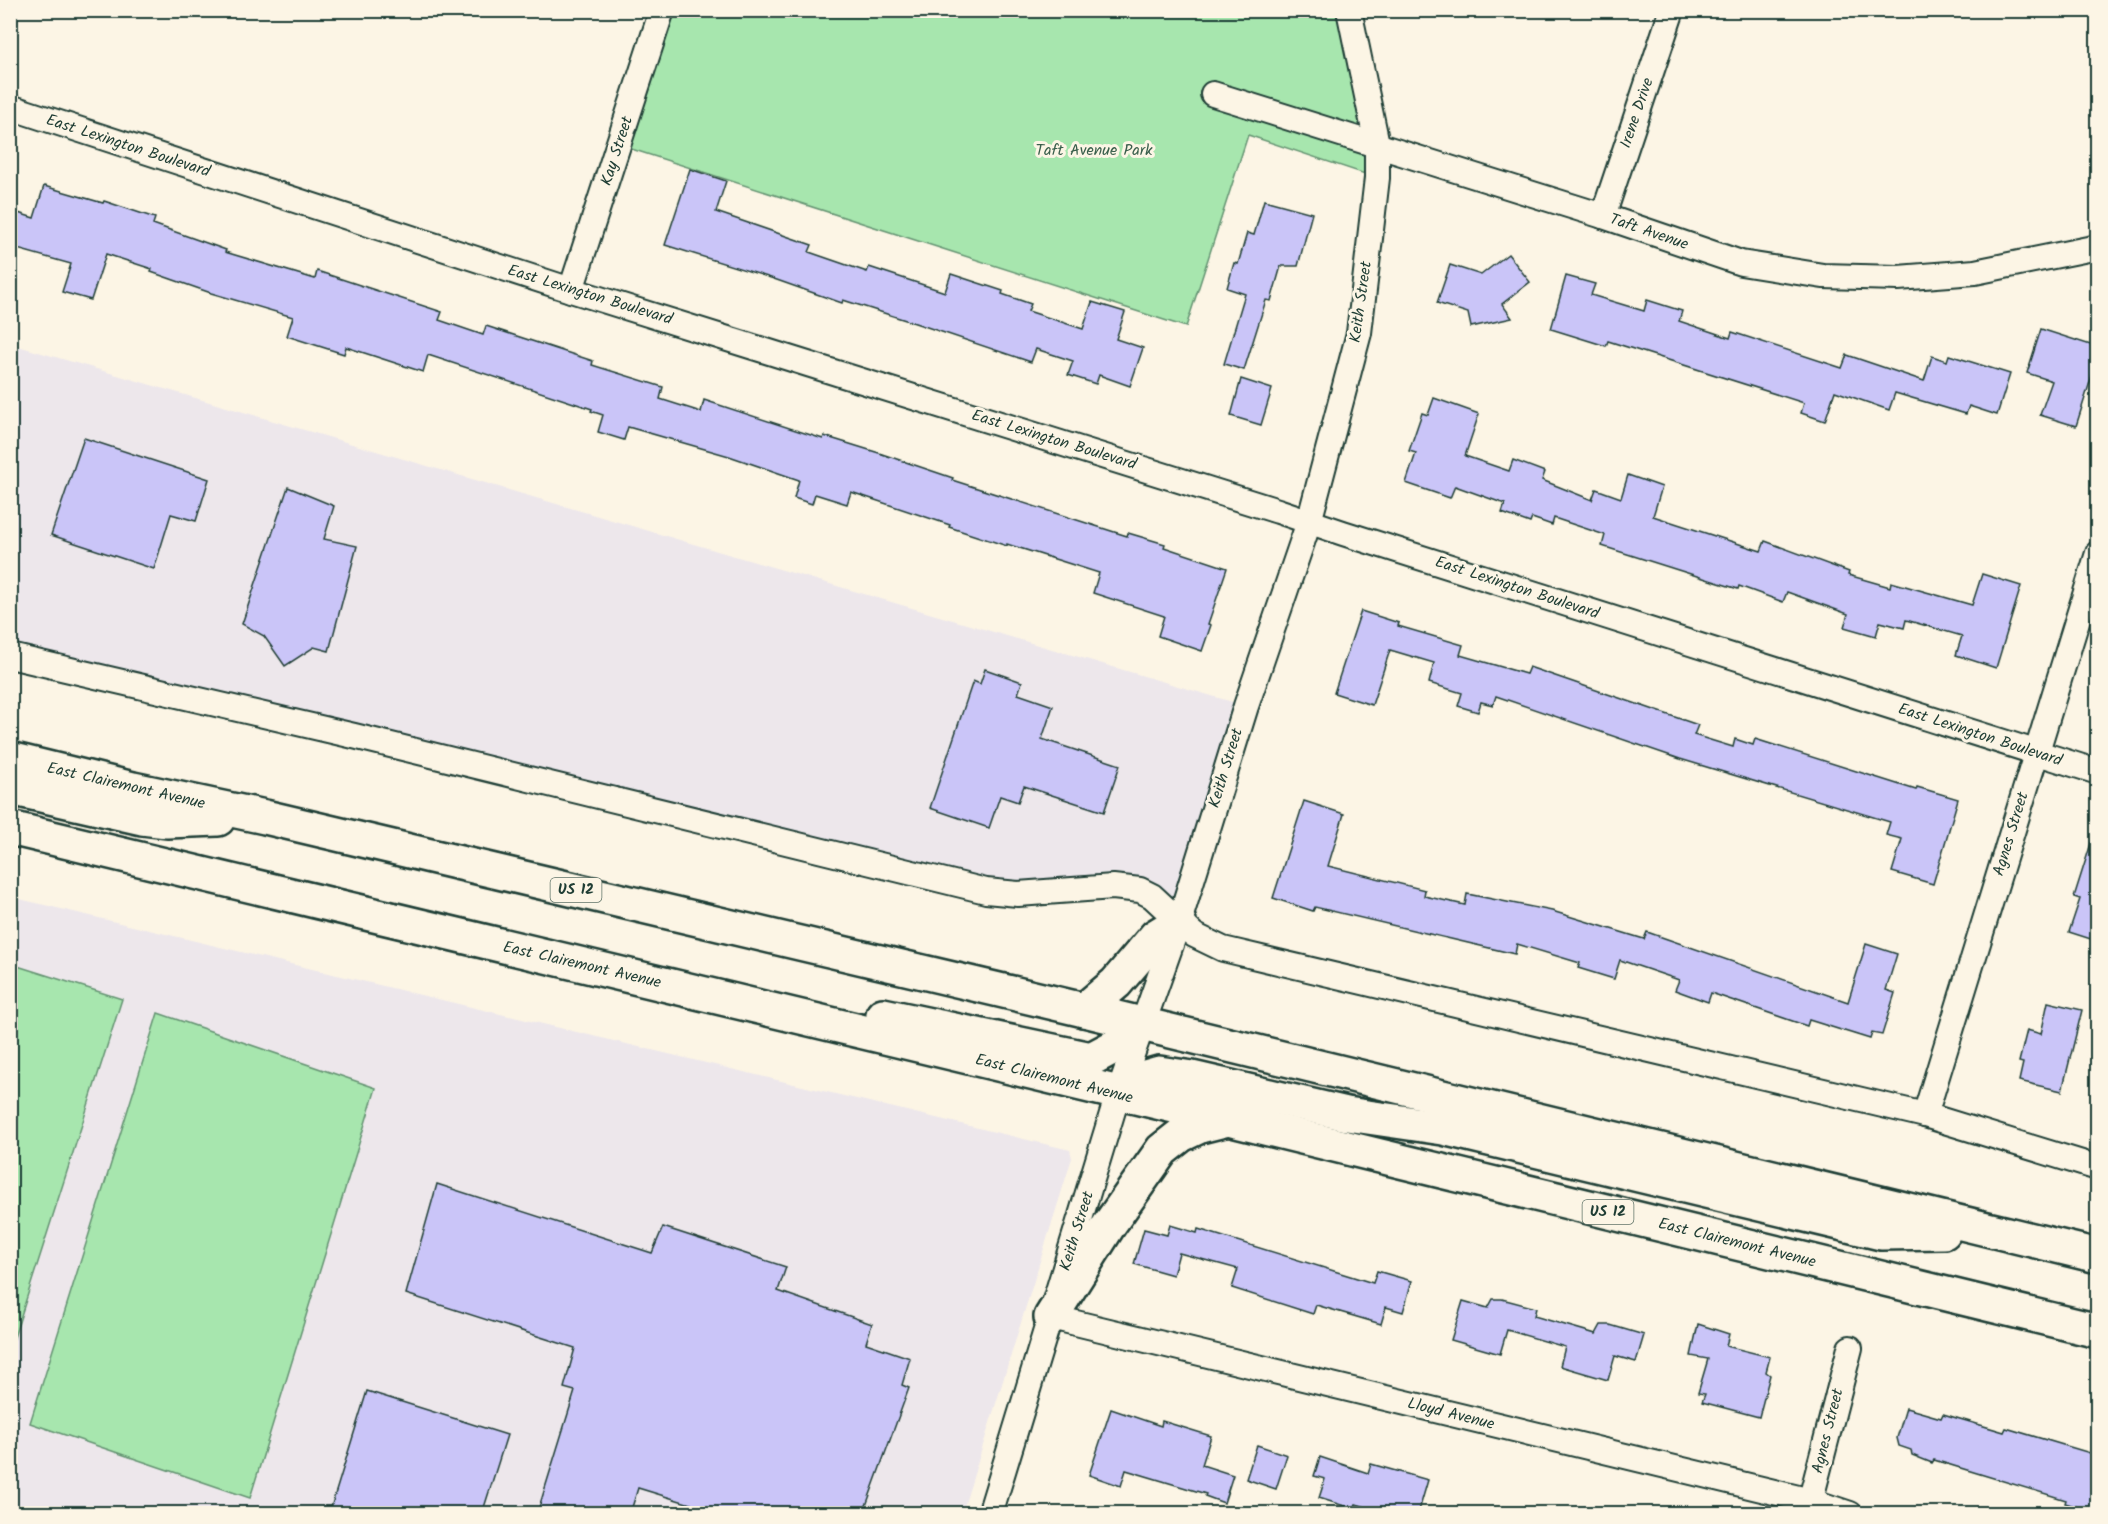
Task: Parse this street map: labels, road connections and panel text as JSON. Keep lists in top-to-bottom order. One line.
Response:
{"streets":{"main road":["East Clairemont Avenue","US 12"],"street":["Irene Drive","East Lexington Boulevard","Kay Street","Taft Avenue","Keith Street","Agnes Street","Lloyd Avenue"]},"crossings":[["Irene Drive","Taft Avenue"],["East Lexington Boulevard","Kay Street"],["East Lexington Boulevard","Keith Street"],["East Lexington Boulevard","Agnes Street"],["Taft Avenue","Keith Street"],["Keith Street","East Clairemont Avenue"],["Keith Street","Lloyd Avenue"],["Agnes Street","Lloyd Avenue"]],"parks":["Taft Avenue Park"]}
